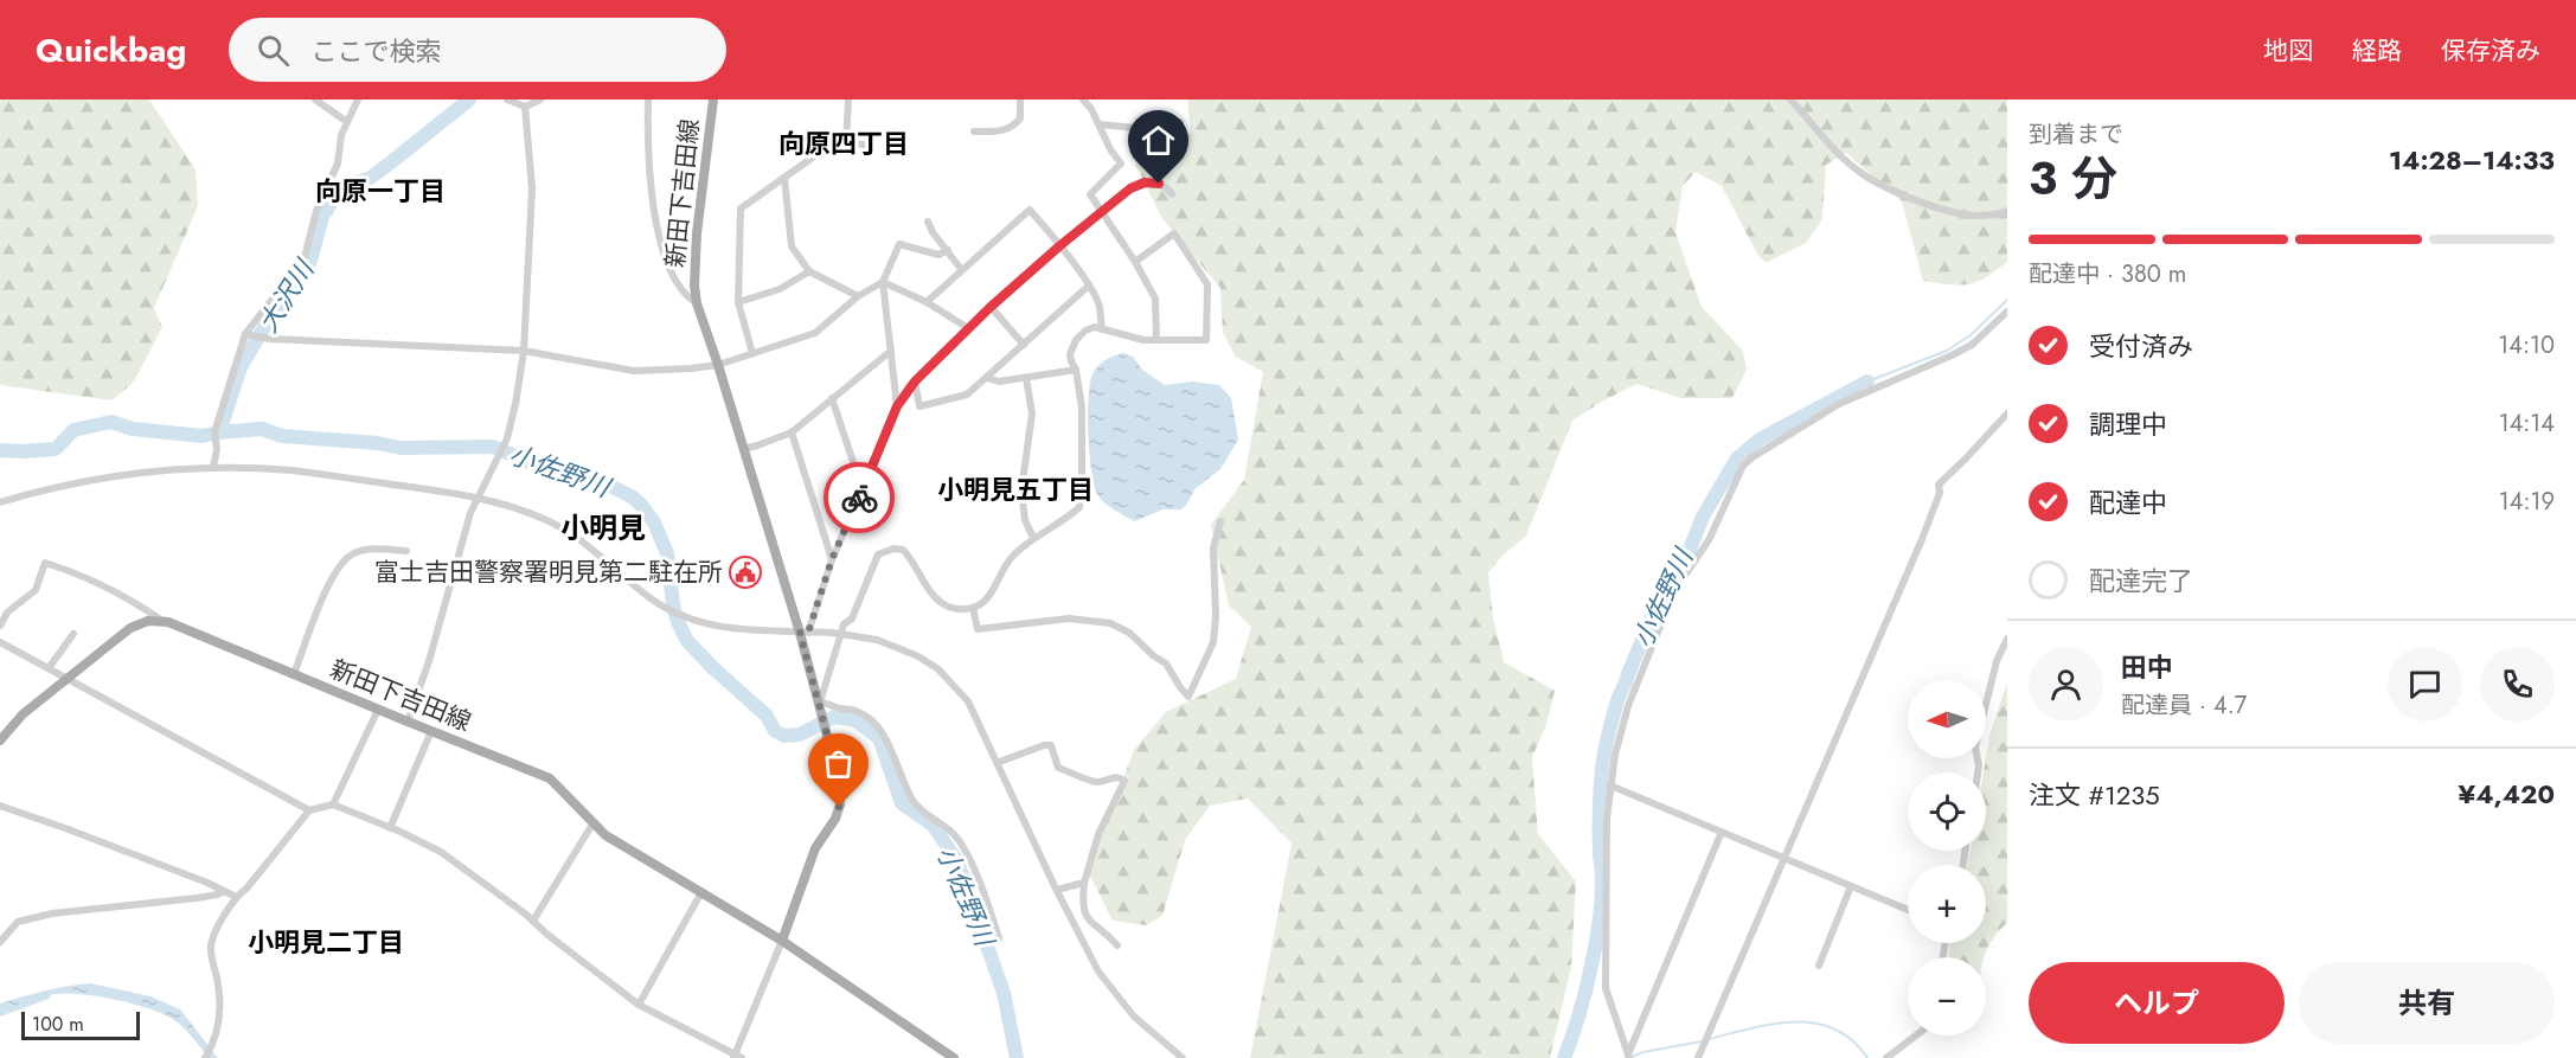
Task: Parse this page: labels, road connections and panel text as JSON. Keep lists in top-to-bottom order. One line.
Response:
{"streets":{"main road":["新田下吉田線"]},"districts":["向原四丁目","向原一丁目","小明見五丁目","小明見","小明見二丁目"],"water":["大沢川","小佐野川"],"places":{"public building":["富士吉田警察署明見第二駐在所"]},"scale_bar":"100 m","north":"left","page":{"header":"Quickbag","search":"ここで検索","nav":["地図","経路","保存済み"],"heading":["3 分","到着まで","14:28–14:33"],"panel":["田中","配達員 · 4.7","注文 #1235","¥4,420"],"bar":"配達中 · 380 m","list":[["受付済み","14:10"],["調理中","14:14"],["配達中","14:19"],"配達完了"],"map_buttons":["+","−"],"buttons":["ヘルプ","共有"],"scale":"100 m"}}
